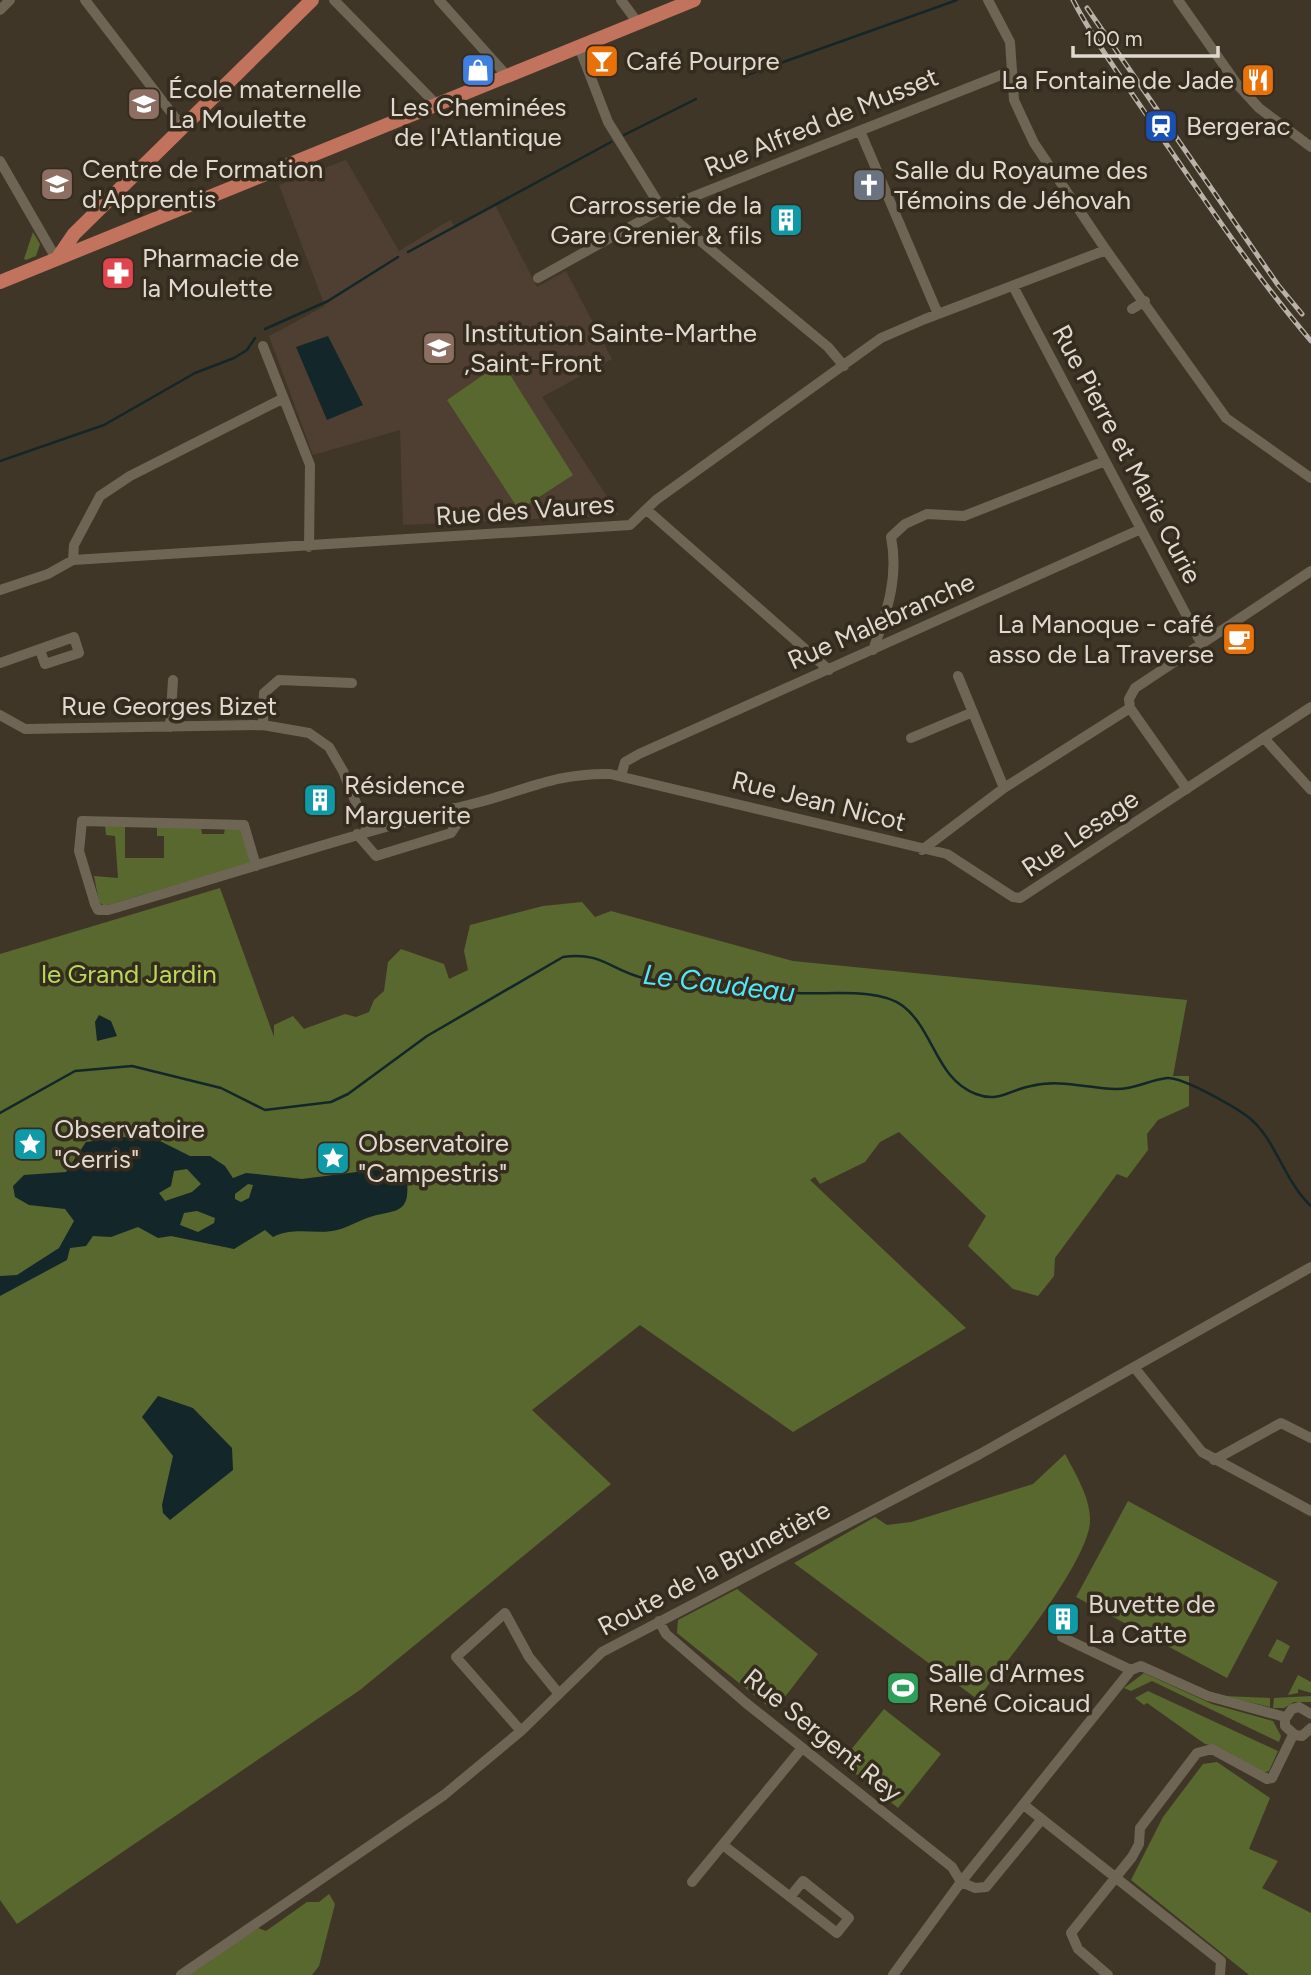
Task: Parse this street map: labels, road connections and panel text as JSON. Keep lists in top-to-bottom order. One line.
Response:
{"streets":{"street":["Rue Alfred de Musset","Rue Pierre et Marie Curie","Rue des Vaures","Rue Malebranche","Rue Georges Bizet","Rue Jean Nicot","Rue Lesage","Route de la Brunetière","Rue Sergent Rey"]},"crossings":[["Rue Pierre et Marie Curie","Rue des Vaures"],["Rue Pierre et Marie Curie","Rue Malebranche"],["Rue Pierre et Marie Curie","Rue Jean Nicot"],["Rue Malebranche","Rue Jean Nicot"],["Rue Georges Bizet","Rue Jean Nicot"],["Rue Jean Nicot","Rue Lesage"],["Route de la Brunetière","Rue Sergent Rey"]],"water":["Le Caudeau"],"parks":["le Grand Jardin"],"places":{"bar":["Café Pourpre"],"shop":["Les Cheminées de l'Atlantique"],"restaurant":["La Fontaine de Jade"],"school or university":["École maternelle La Moulette","Centre de Formation d'Apprentis","Institution Sainte-Marthe ,Saint-Front"],"station":["Bergerac"],"church":["Salle du Royaume des Témoins de Jéhovah"],"building":["Carrosserie de la Gare Grenier & fils","Résidence Marguerite","Buvette de La Catte"],"pharmacy":["Pharmacie de la Moulette"],"cafe":["La Manoque - café asso de La Traverse"],"place":["Observatoire \"Cerris\"","Observatoire \"Campestris\""],"sports":["Salle d'Armes René Coicaud"]},"scale_bar":"100 m"}
